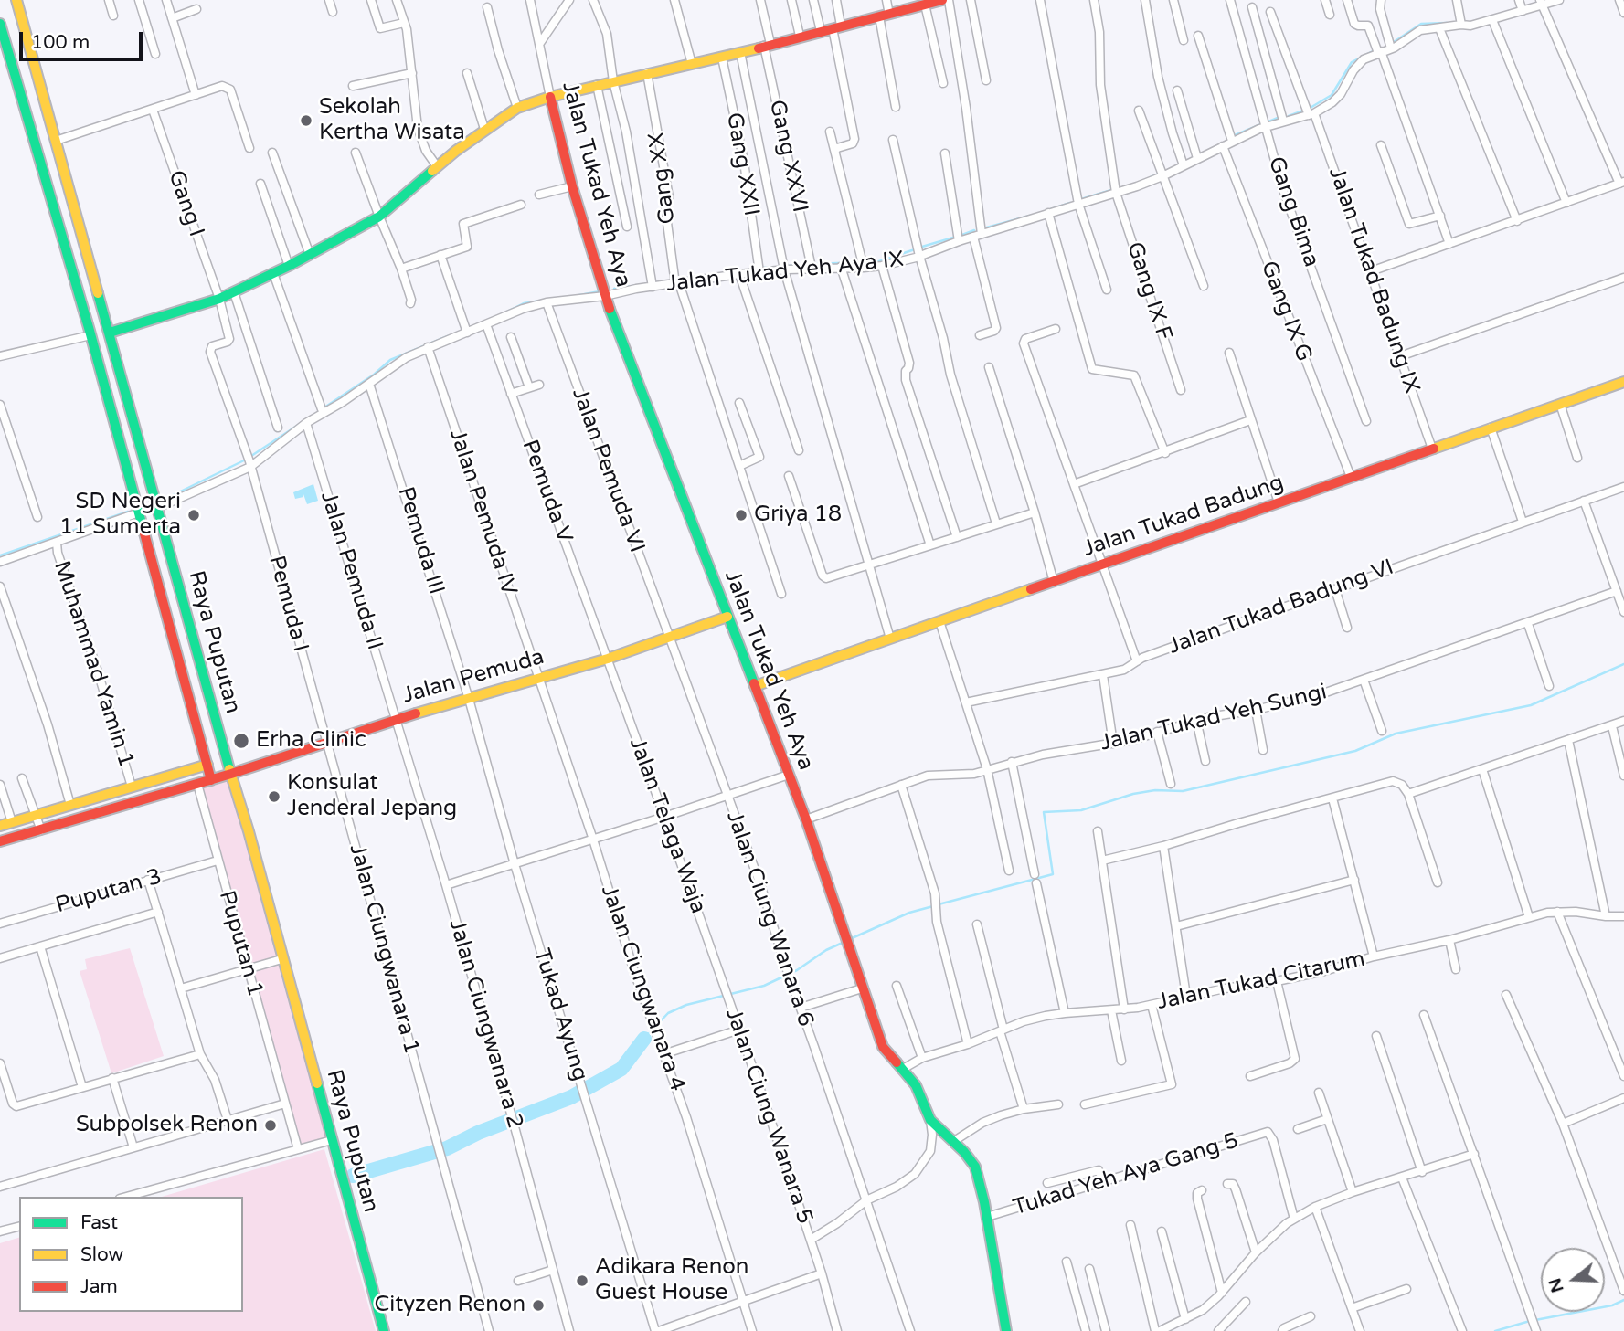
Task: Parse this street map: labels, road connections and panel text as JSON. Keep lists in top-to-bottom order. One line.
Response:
{"streets":{"street":["Gang XXVI","Gang XXII","Gang XX","Jalan Tukad Yeh Aya","Gang I","Gang Bima","Jalan Tukad Yeh Aya IX","Jalan Tukad Badung IX","Gang IX F","Gang IX G","Jalan Pemuda VI","Pemuda V","Jalan Pemuda IV","Jalan Tukad Badung","Pemuda III","Jalan Pemuda II","Pemuda I","Jalan Tukad Badung VI","Raya Puputan","Muhammad Yamin 1","Jalan Pemuda","Jalan Tukad Yeh Sungi","Jalan Telaga Waja","Puputan 3","Jalan Ciung Wanara 6","Puputan 1","Jalan Ciungwanara 1","Jalan Tukad Citarum","Jalan Ciungwanara 4","Tukad Ayung","Jalan Ciungwanara 2","Jalan Ciung Wanara 5","Tukad Yeh Aya Gang 5"]},"crossings":[["Gang XXVI","Jalan Tukad Yeh Aya IX"],["Gang XXII","Jalan Tukad Yeh Aya IX"],["Gang XX","Jalan Tukad Yeh Aya IX"],["Jalan Tukad Yeh Aya","Jalan Tukad Yeh Aya IX"],["Jalan Tukad Yeh Aya","Jalan Tukad Badung"],["Jalan Tukad Yeh Aya","Jalan Pemuda"],["Jalan Tukad Yeh Aya","Jalan Tukad Yeh Sungi"],["Jalan Tukad Yeh Aya","Jalan Tukad Citarum"],["Jalan Tukad Yeh Aya","Tukad Yeh Aya Gang 5"],["Gang I","Jalan Tukad Yeh Aya IX"],["Gang I","Pemuda I"],["Gang Bima","Jalan Tukad Yeh Aya IX"],["Jalan Tukad Yeh Aya IX","Jalan Tukad Badung IX"],["Jalan Tukad Yeh Aya IX","Gang IX F"],["Jalan Tukad Yeh Aya IX","Gang IX G"],["Jalan Tukad Yeh Aya IX","Jalan Pemuda VI"],["Jalan Tukad Yeh Aya IX","Pemuda V"],["Jalan Tukad Yeh Aya IX","Jalan Pemuda IV"],["Jalan Tukad Yeh Aya IX","Pemuda III"],["Jalan Tukad Yeh Aya IX","Jalan Pemuda II"],["Jalan Tukad Yeh Aya IX","Pemuda I"],["Jalan Tukad Yeh Aya IX","Raya Puputan"],["Jalan Tukad Badung IX","Jalan Tukad Badung"],["Gang IX G","Jalan Tukad Badung"],["Jalan Pemuda VI","Jalan Pemuda"],["Jalan Pemuda VI","Jalan Ciung Wanara 6"],["Pemuda V","Jalan Pemuda"],["Pemuda V","Jalan Telaga Waja"],["Jalan Pemuda IV","Jalan Pemuda"],["Jalan Pemuda IV","Jalan Ciungwanara 4"],["Pemuda III","Jalan Pemuda"],["Pemuda III","Tukad Ayung"],["Jalan Pemuda II","Jalan Pemuda"],["Jalan Pemuda II","Jalan Ciungwanara 2"],["Pemuda I","Jalan Pemuda"],["Pemuda I","Jalan Ciungwanara 1"],["Raya Puputan","Muhammad Yamin 1"],["Raya Puputan","Jalan Pemuda"],["Jalan Pemuda","Jalan Telaga Waja"],["Jalan Pemuda","Jalan Ciung Wanara 6"],["Jalan Pemuda","Puputan 1"],["Jalan Pemuda","Jalan Ciungwanara 1"],["Jalan Pemuda","Jalan Ciungwanara 4"],["Jalan Pemuda","Tukad Ayung"],["Jalan Pemuda","Jalan Ciungwanara 2"],["Jalan Telaga Waja","Jalan Ciung Wanara 5"],["Puputan 3","Puputan 1"]],"places":["Sekolah Kertha Wisata","SD Negeri 11 Sumerta","Griya 18","Erha Clinic","Konsulat Jenderal Jepang","Subpolsek Renon","Adikara Renon Guest House","Cityzen Renon"],"legend":["Fast","Slow","Jam"],"scale_bar":"100 m","north":"left"}
